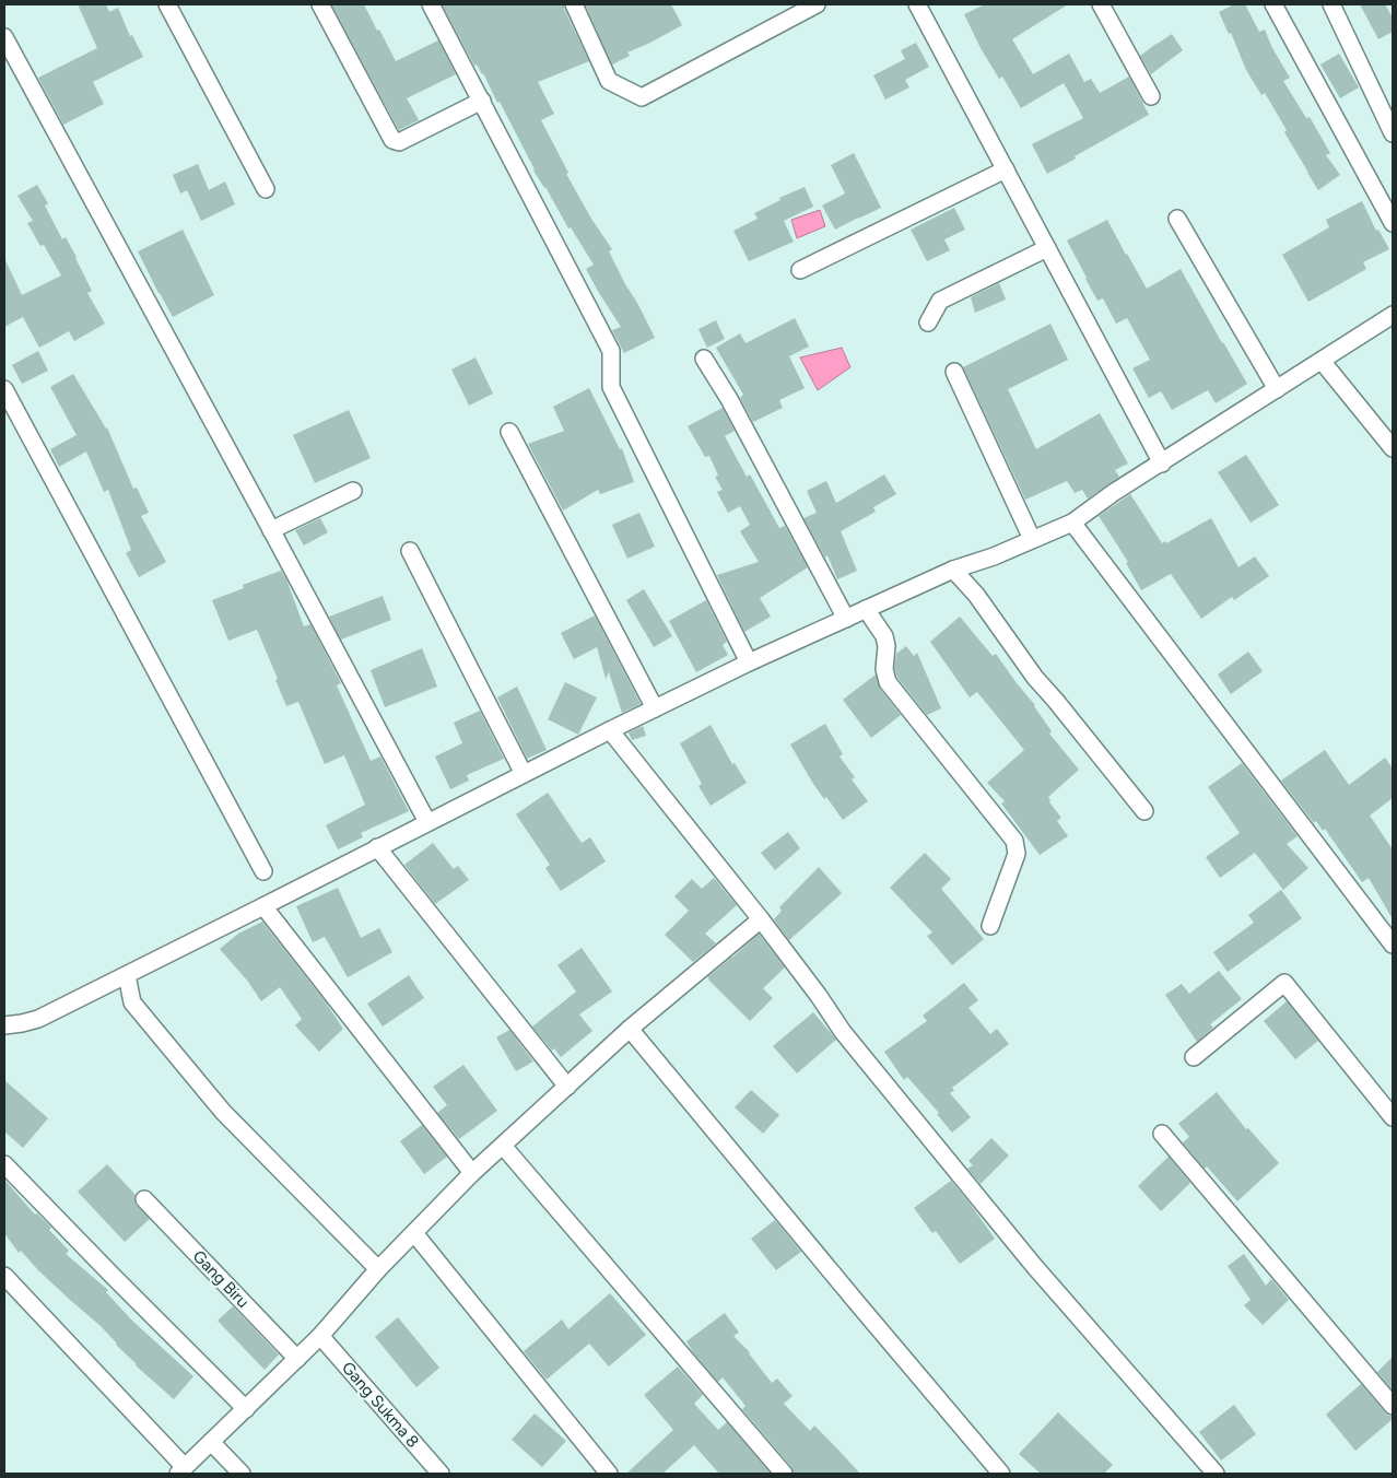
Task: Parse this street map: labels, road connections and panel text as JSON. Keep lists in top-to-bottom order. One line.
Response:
{"streets":{"street":["Gang Biru","Gang Sukma 8"]}}
